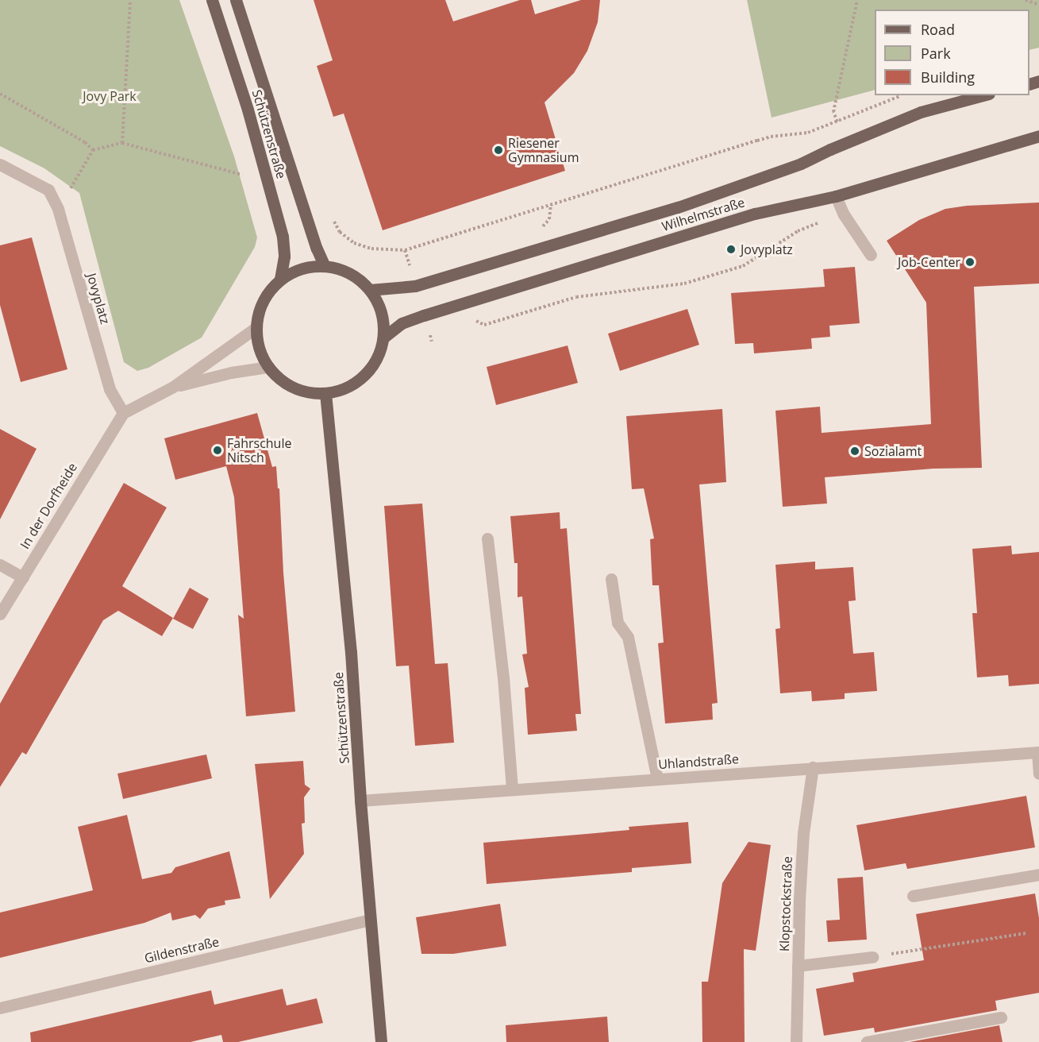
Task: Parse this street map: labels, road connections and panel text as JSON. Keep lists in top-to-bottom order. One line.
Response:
{"streets":{"main road":["Schützenstraße","Wilhelmstraße"],"street":["Jovyplatz","In der Dorfheide","Uhlandstraße","Klopstockstraße","Gildenstraße"]},"crossings":[["Schützenstraße","Wilhelmstraße"],["Schützenstraße","Uhlandstraße"],["Schützenstraße","Gildenstraße"],["Jovyplatz","In der Dorfheide"],["Uhlandstraße","Klopstockstraße"]],"parks":["Jovy Park"],"places":["Riesener Gymnasium","Jovyplatz","Job-Center","Fahrschule Nitsch","Sozialamt"],"legend":["Road","Park","Building"]}
